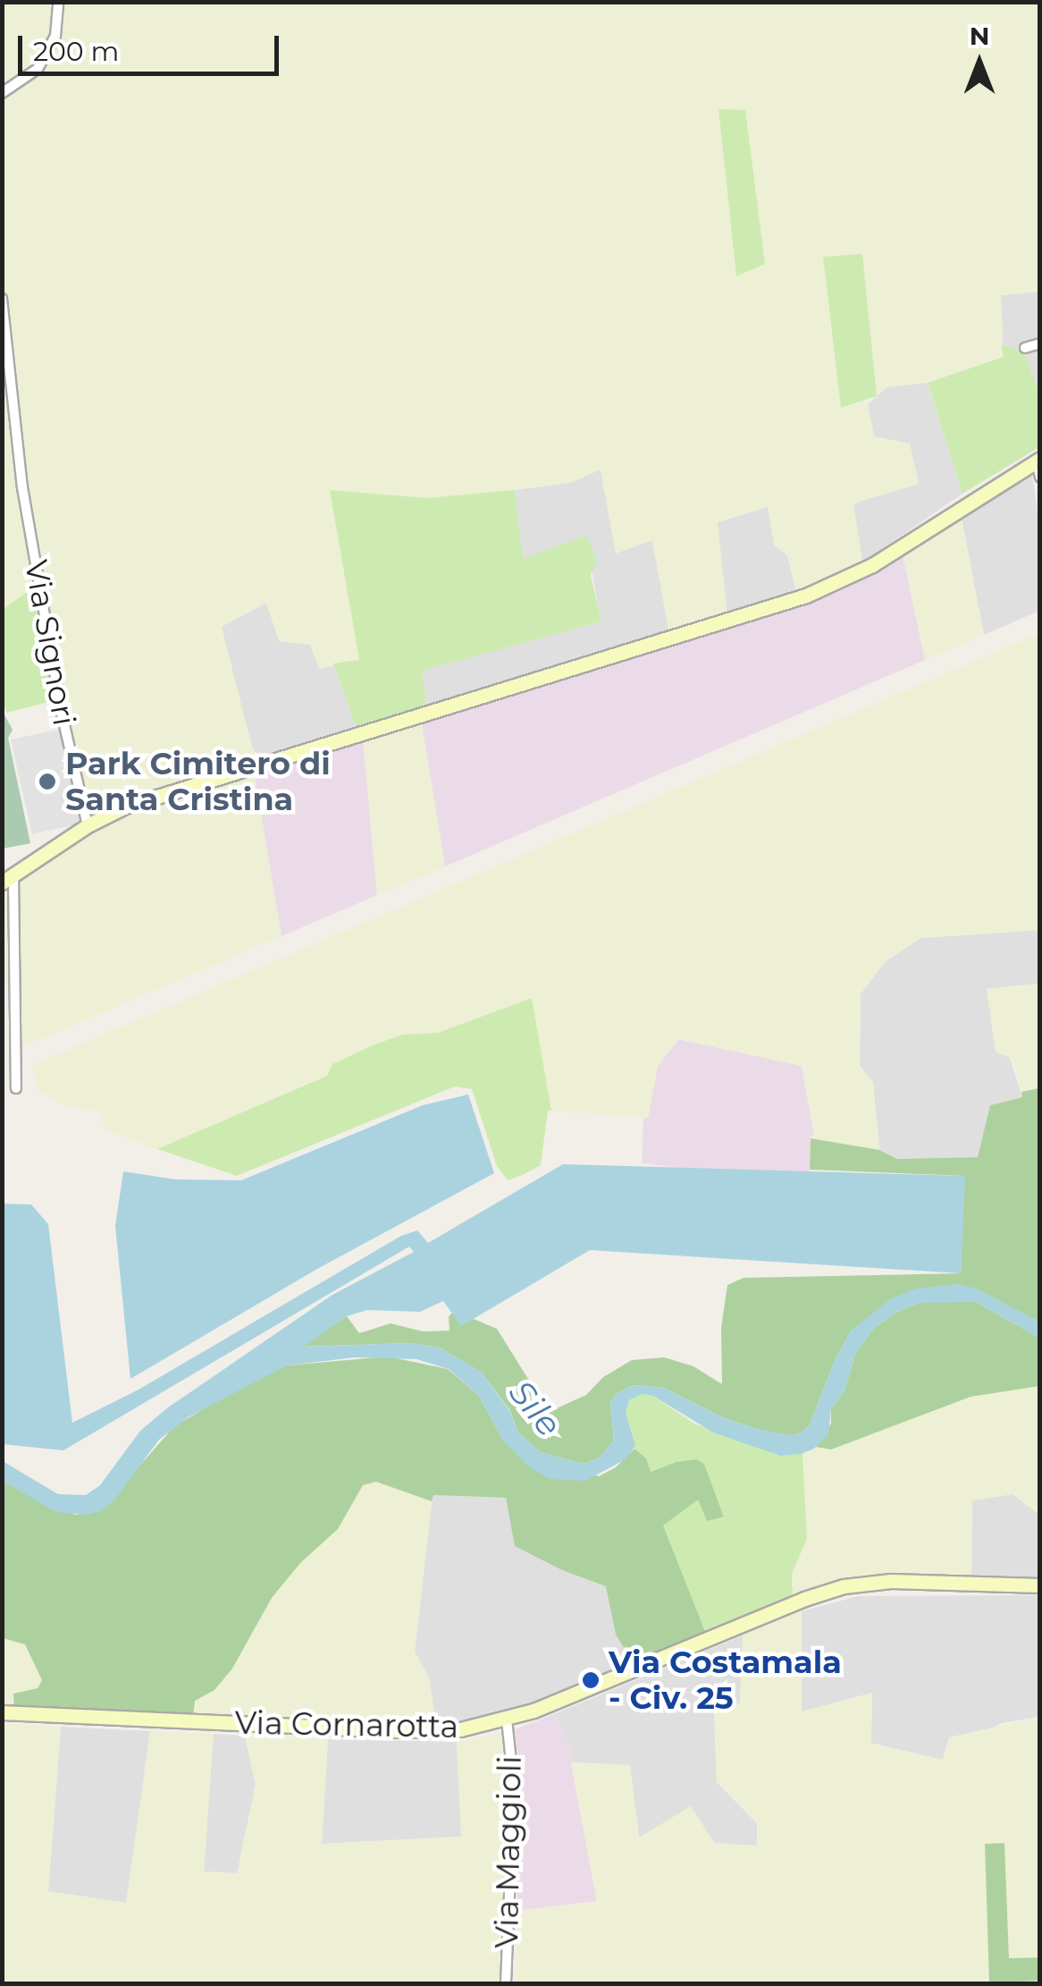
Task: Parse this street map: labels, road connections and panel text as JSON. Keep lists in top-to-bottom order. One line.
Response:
{"streets":{"street":["Via Signori","Via Cornarotta","Via Maggioli"]},"crossings":[["Via Cornarotta","Via Maggioli"]],"water":["Sile"],"places":["Park Cimitero di Santa Cristina","Via Costamala - Civ. 25"],"scale_bar":"200 m","north":"top"}
